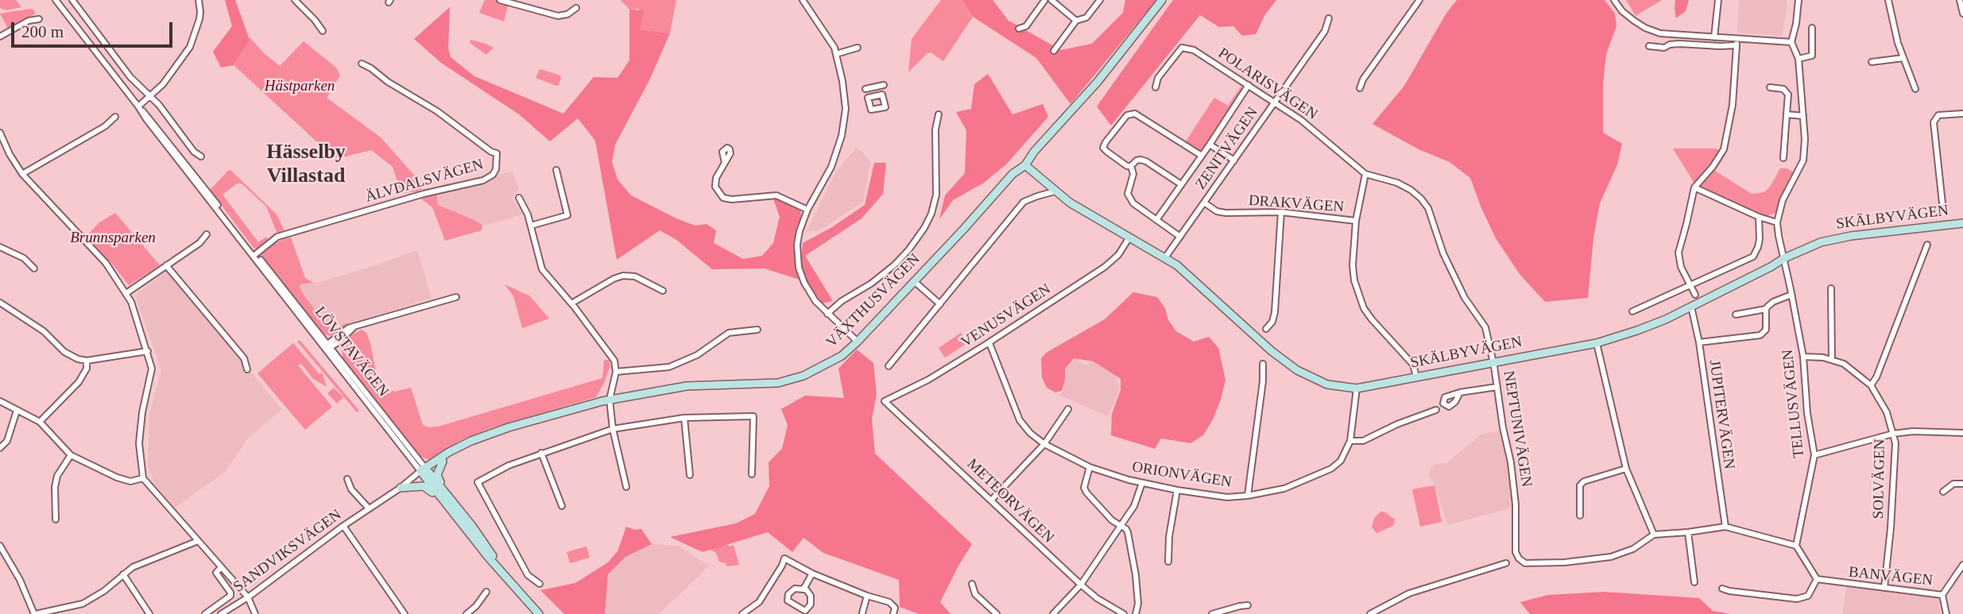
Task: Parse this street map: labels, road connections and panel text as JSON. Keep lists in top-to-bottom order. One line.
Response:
{"streets":{"street":["POLARISVÄGEN","ZENITVÄGEN","ÄLVDALSVÄGEN","DRAKVÄGEN","SKÄLBYVÄGEN","VÄXTHUSVÄGEN","VENUSVÄGEN","LÖVSTAVÄGEN","TELLUSVÄGEN","JUPITERVÄGEN","NEPTUNIVÄGEN","ORIONVÄGEN","SOLVÄGEN","METEORVÄGEN","SANDVIKSVÄGEN","BANVÄGEN"]},"crossings":[["POLARISVÄGEN","ZENITVÄGEN"],["POLARISVÄGEN","SKÄLBYVÄGEN"],["POLARISVÄGEN","NEPTUNIVÄGEN"],["ZENITVÄGEN","DRAKVÄGEN"],["ZENITVÄGEN","SKÄLBYVÄGEN"],["ÄLVDALSVÄGEN","LÖVSTAVÄGEN"],["SKÄLBYVÄGEN","VÄXTHUSVÄGEN"],["SKÄLBYVÄGEN","VENUSVÄGEN"],["SKÄLBYVÄGEN","TELLUSVÄGEN"],["SKÄLBYVÄGEN","JUPITERVÄGEN"],["SKÄLBYVÄGEN","NEPTUNIVÄGEN"],["SKÄLBYVÄGEN","ORIONVÄGEN"],["VÄXTHUSVÄGEN","LÖVSTAVÄGEN"],["VÄXTHUSVÄGEN","SANDVIKSVÄGEN"],["VENUSVÄGEN","ORIONVÄGEN"],["VENUSVÄGEN","METEORVÄGEN"],["LÖVSTAVÄGEN","SANDVIKSVÄGEN"],["TELLUSVÄGEN","SOLVÄGEN"],["SOLVÄGEN","BANVÄGEN"]],"districts":["Hässelby Villastad"],"parks":["Hästparken","Brunnsparken"],"scale_bar":"200 m"}
